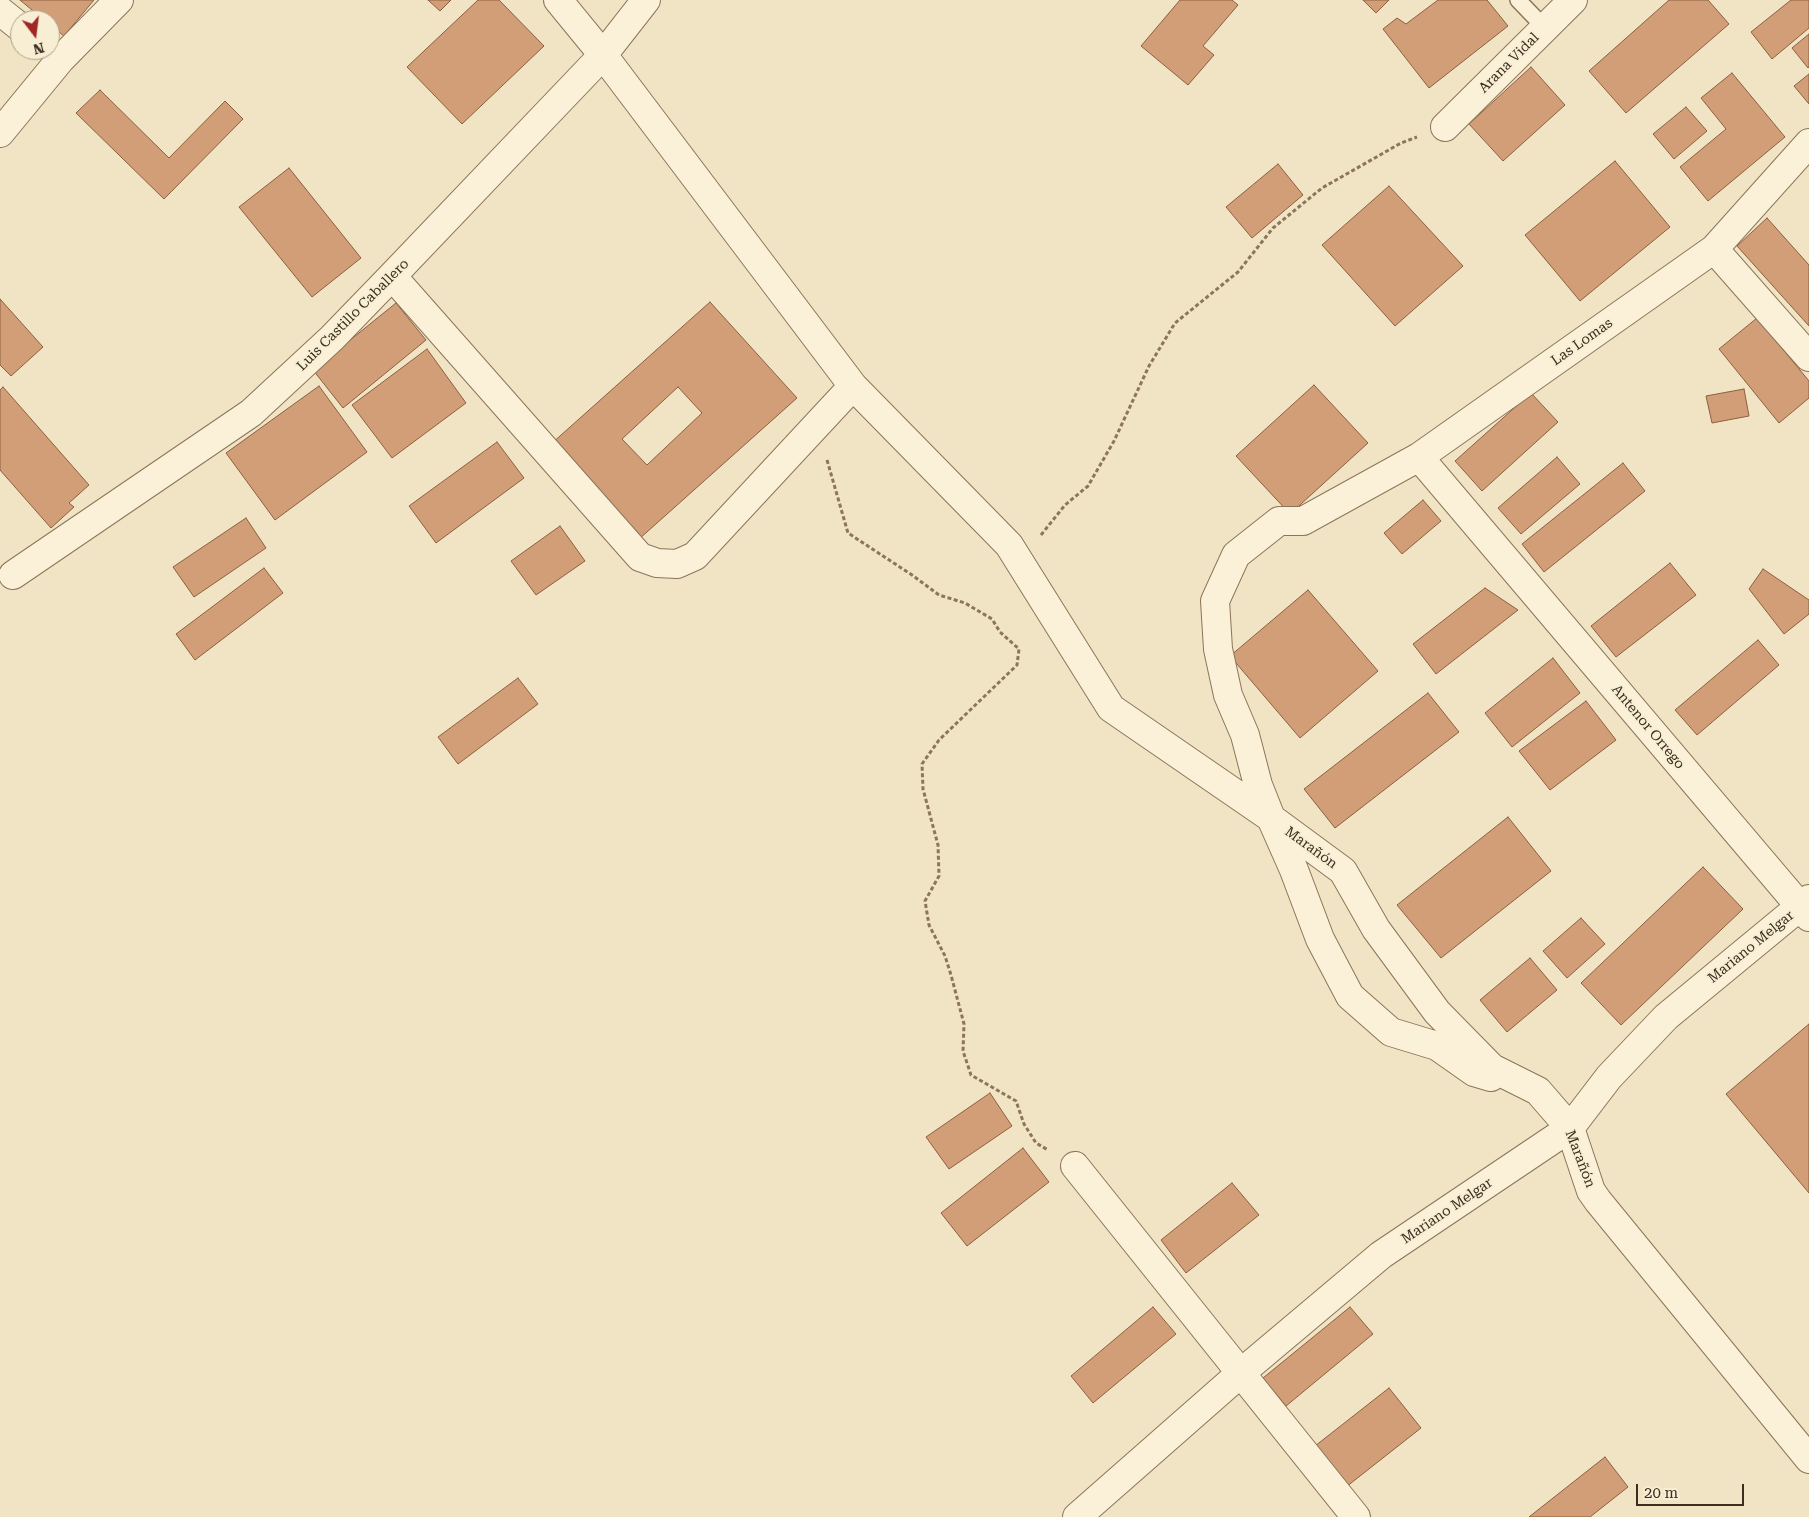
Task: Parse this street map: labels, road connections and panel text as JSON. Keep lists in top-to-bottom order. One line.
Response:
{"streets":{"street":["Arana Vidal","Luis Castillo Caballero","Las Lomas","Antenor Orrego","Marañón","Mariano Melgar"]},"crossings":[["Luis Castillo Caballero","Marañón"],["Las Lomas","Antenor Orrego"],["Las Lomas","Marañón"],["Antenor Orrego","Mariano Melgar"],["Marañón","Mariano Melgar"]],"scale_bar":"20 m","north":"bottom"}
